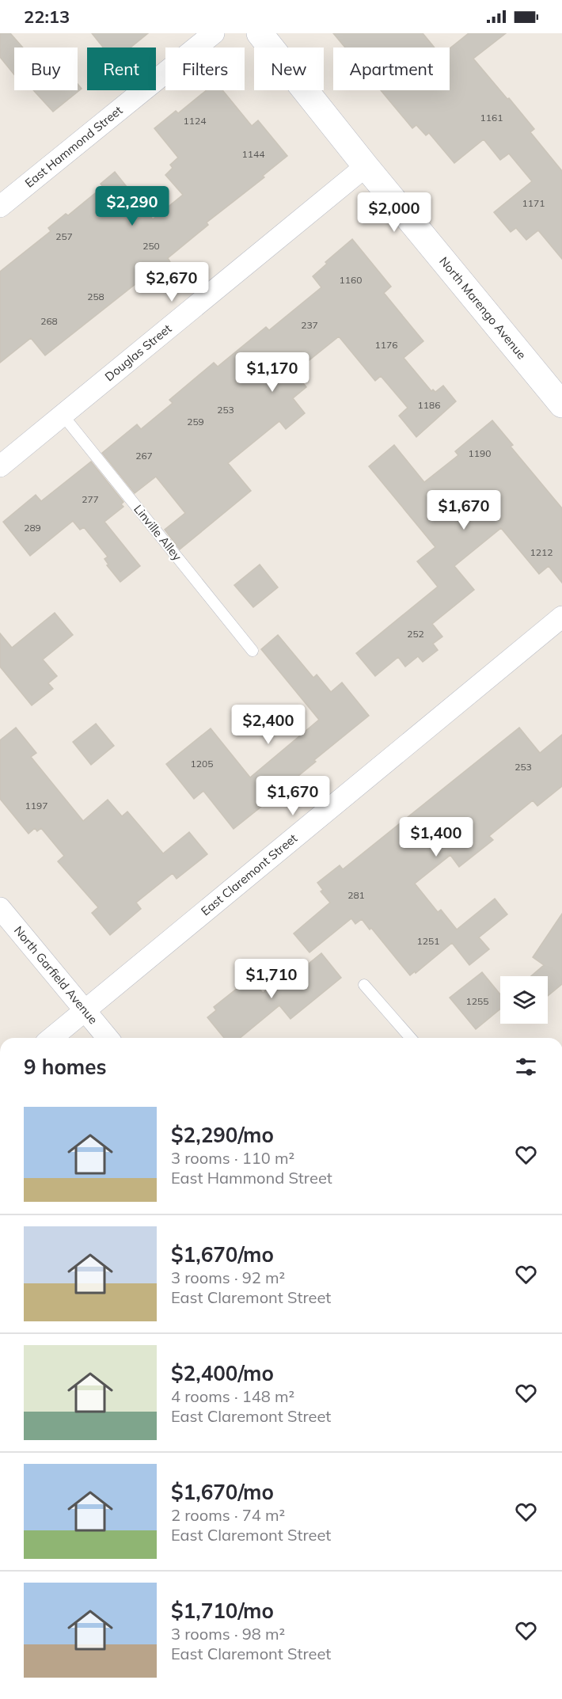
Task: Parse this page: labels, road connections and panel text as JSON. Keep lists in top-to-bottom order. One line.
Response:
{"streets":{"street":["East Hammond Street","North Marengo Avenue","Douglas Street","East Claremont Street","North Garfield Avenue"],"lane":["Linville Alley"]},"crossings":[["North Marengo Avenue","Douglas Street"],["Douglas Street","Linville Alley"],["East Claremont Street","North Garfield Avenue"]],"house_numbers":["1161","1124","1144","1171","257","250","1160","258","268","237","1176","1186","253","259","1190","267","277","289","1212","252","1205","253","1197","281","1251","1255"],"page":{"status":"22:13","chip":["Buy","Rent","Filters","New","Apartment"],"price":["$2,290","$2,000","$2,670","$1,170","$1,670","$2,400","$1,670","$1,400","$1,710"],"heading":"9 homes","list":[{"name":"$2,290/mo","note":"3 rooms · 110 m² · East Hammond Street"},{"name":"$1,670/mo","note":"3 rooms · 92 m² · East Claremont Street"},{"name":"$2,400/mo","note":"4 rooms · 148 m² · East Claremont Street"},{"name":"$1,670/mo","note":"2 rooms · 74 m² · East Claremont Street"},{"name":"$1,710/mo","note":"3 rooms · 98 m² · East Claremont Street"}]}}
